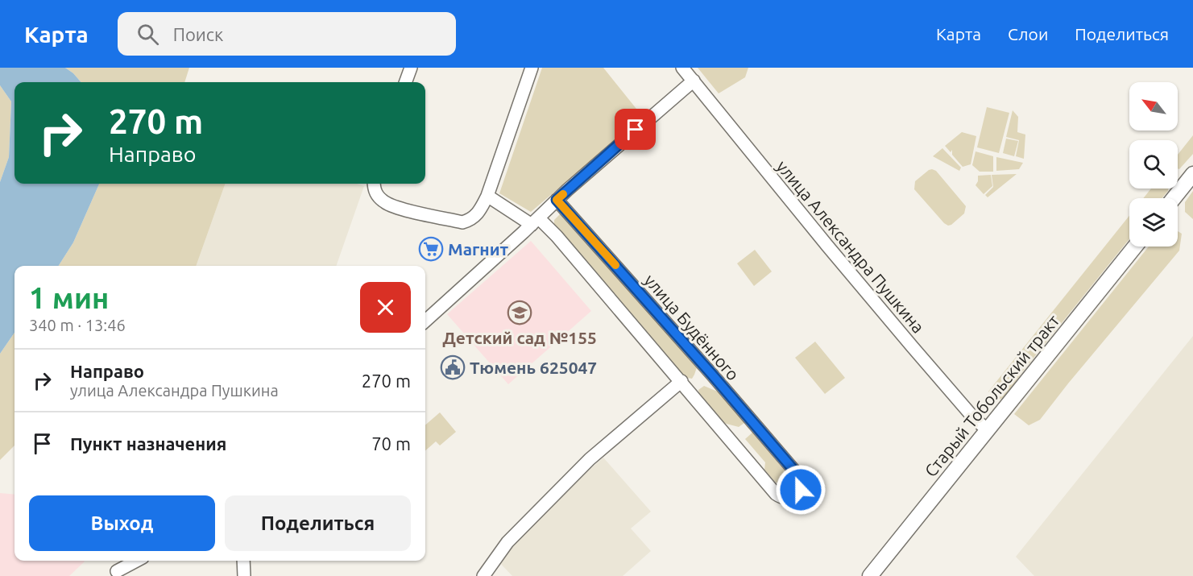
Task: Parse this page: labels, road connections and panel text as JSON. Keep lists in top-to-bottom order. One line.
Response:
{"streets":{"street":["улица Александра Пушкина","улица Будённого","Старый Тобольский тракт"]},"crossings":[["улица Александра Пушкина","Старый Тобольский тракт"]],"places":{"supermarket":["Магнит"],"school or university":["Детский сад №155"],"public building":["Тюмень 625047"]},"north":"top left","page":{"header":"Карта","search":"Поиск","nav":["Карта","Слои","Поделиться"],"turn":["270 m","Направо"],"heading":["1 мин","340 m · 13:46"],"list":[{"name":"Направо","note":"улица Александра Пушкина","value":"270 m"},{"name":"Пункт назначения","value":"70 m"}],"buttons":["Выход","Поделиться"]}}
